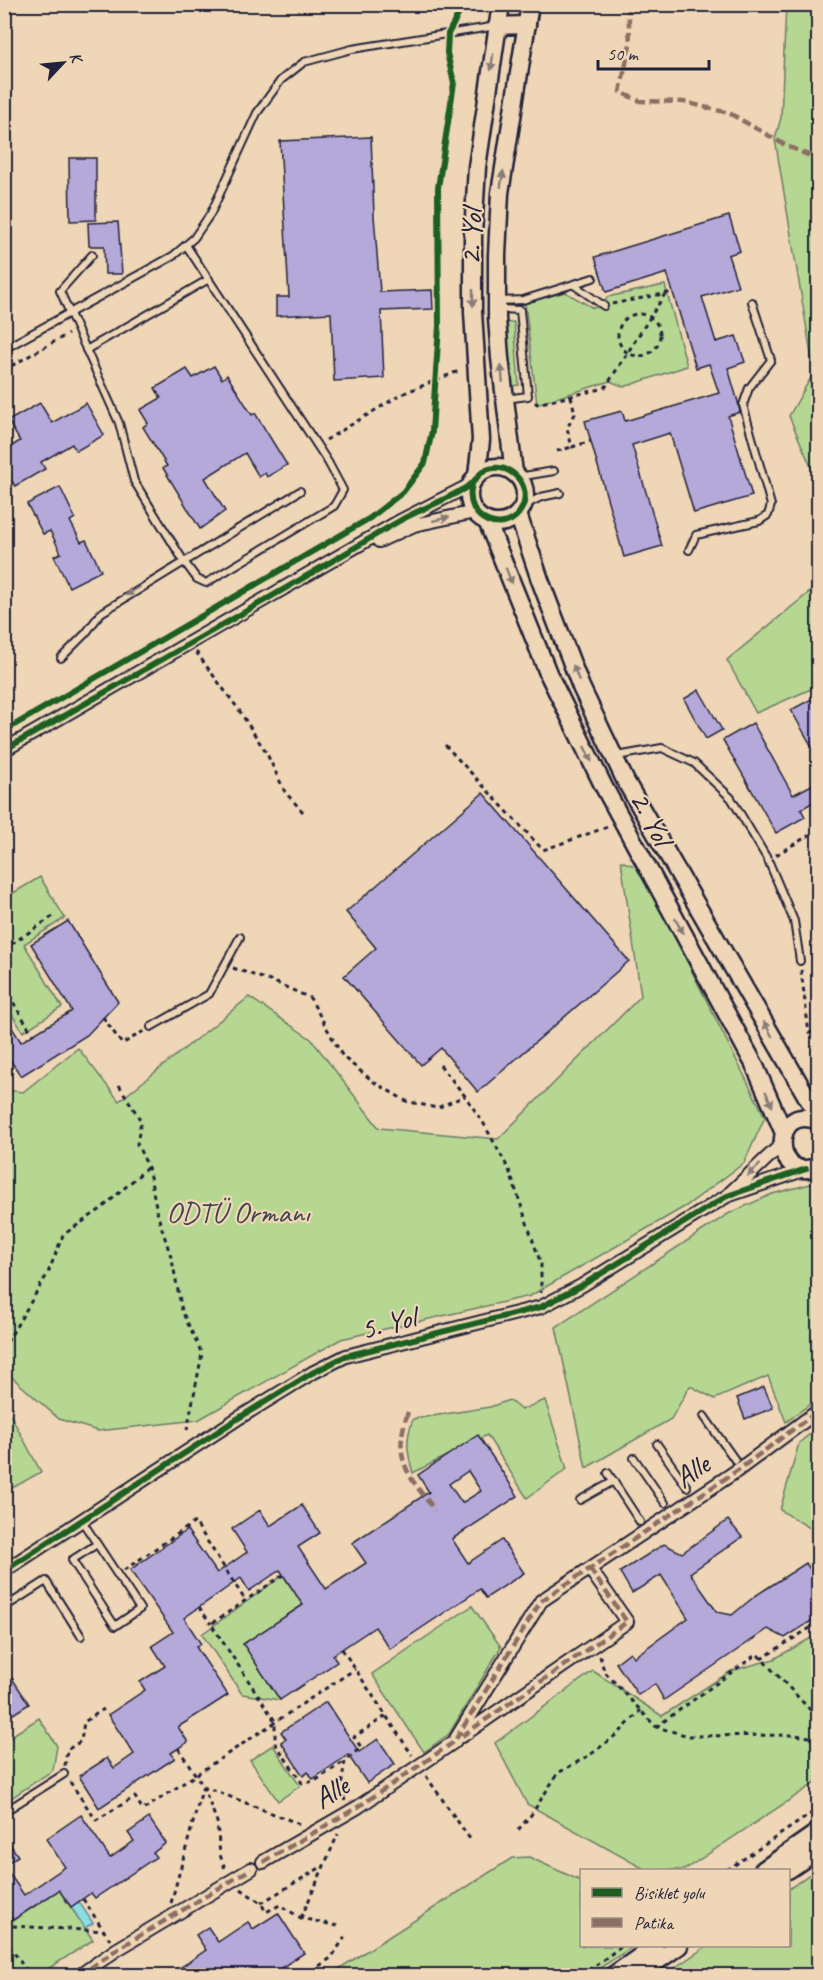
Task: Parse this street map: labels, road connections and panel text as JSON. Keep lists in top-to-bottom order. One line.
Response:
{"streets":{"street":["2. Yol","5. Yol","Alle"]},"crossings":[["2. Yol","5. Yol"]],"parks":["ODTÜ Ormanı"],"legend":["Bisiklet yolu","Patika"],"scale_bar":"50 m","north":"top right"}
